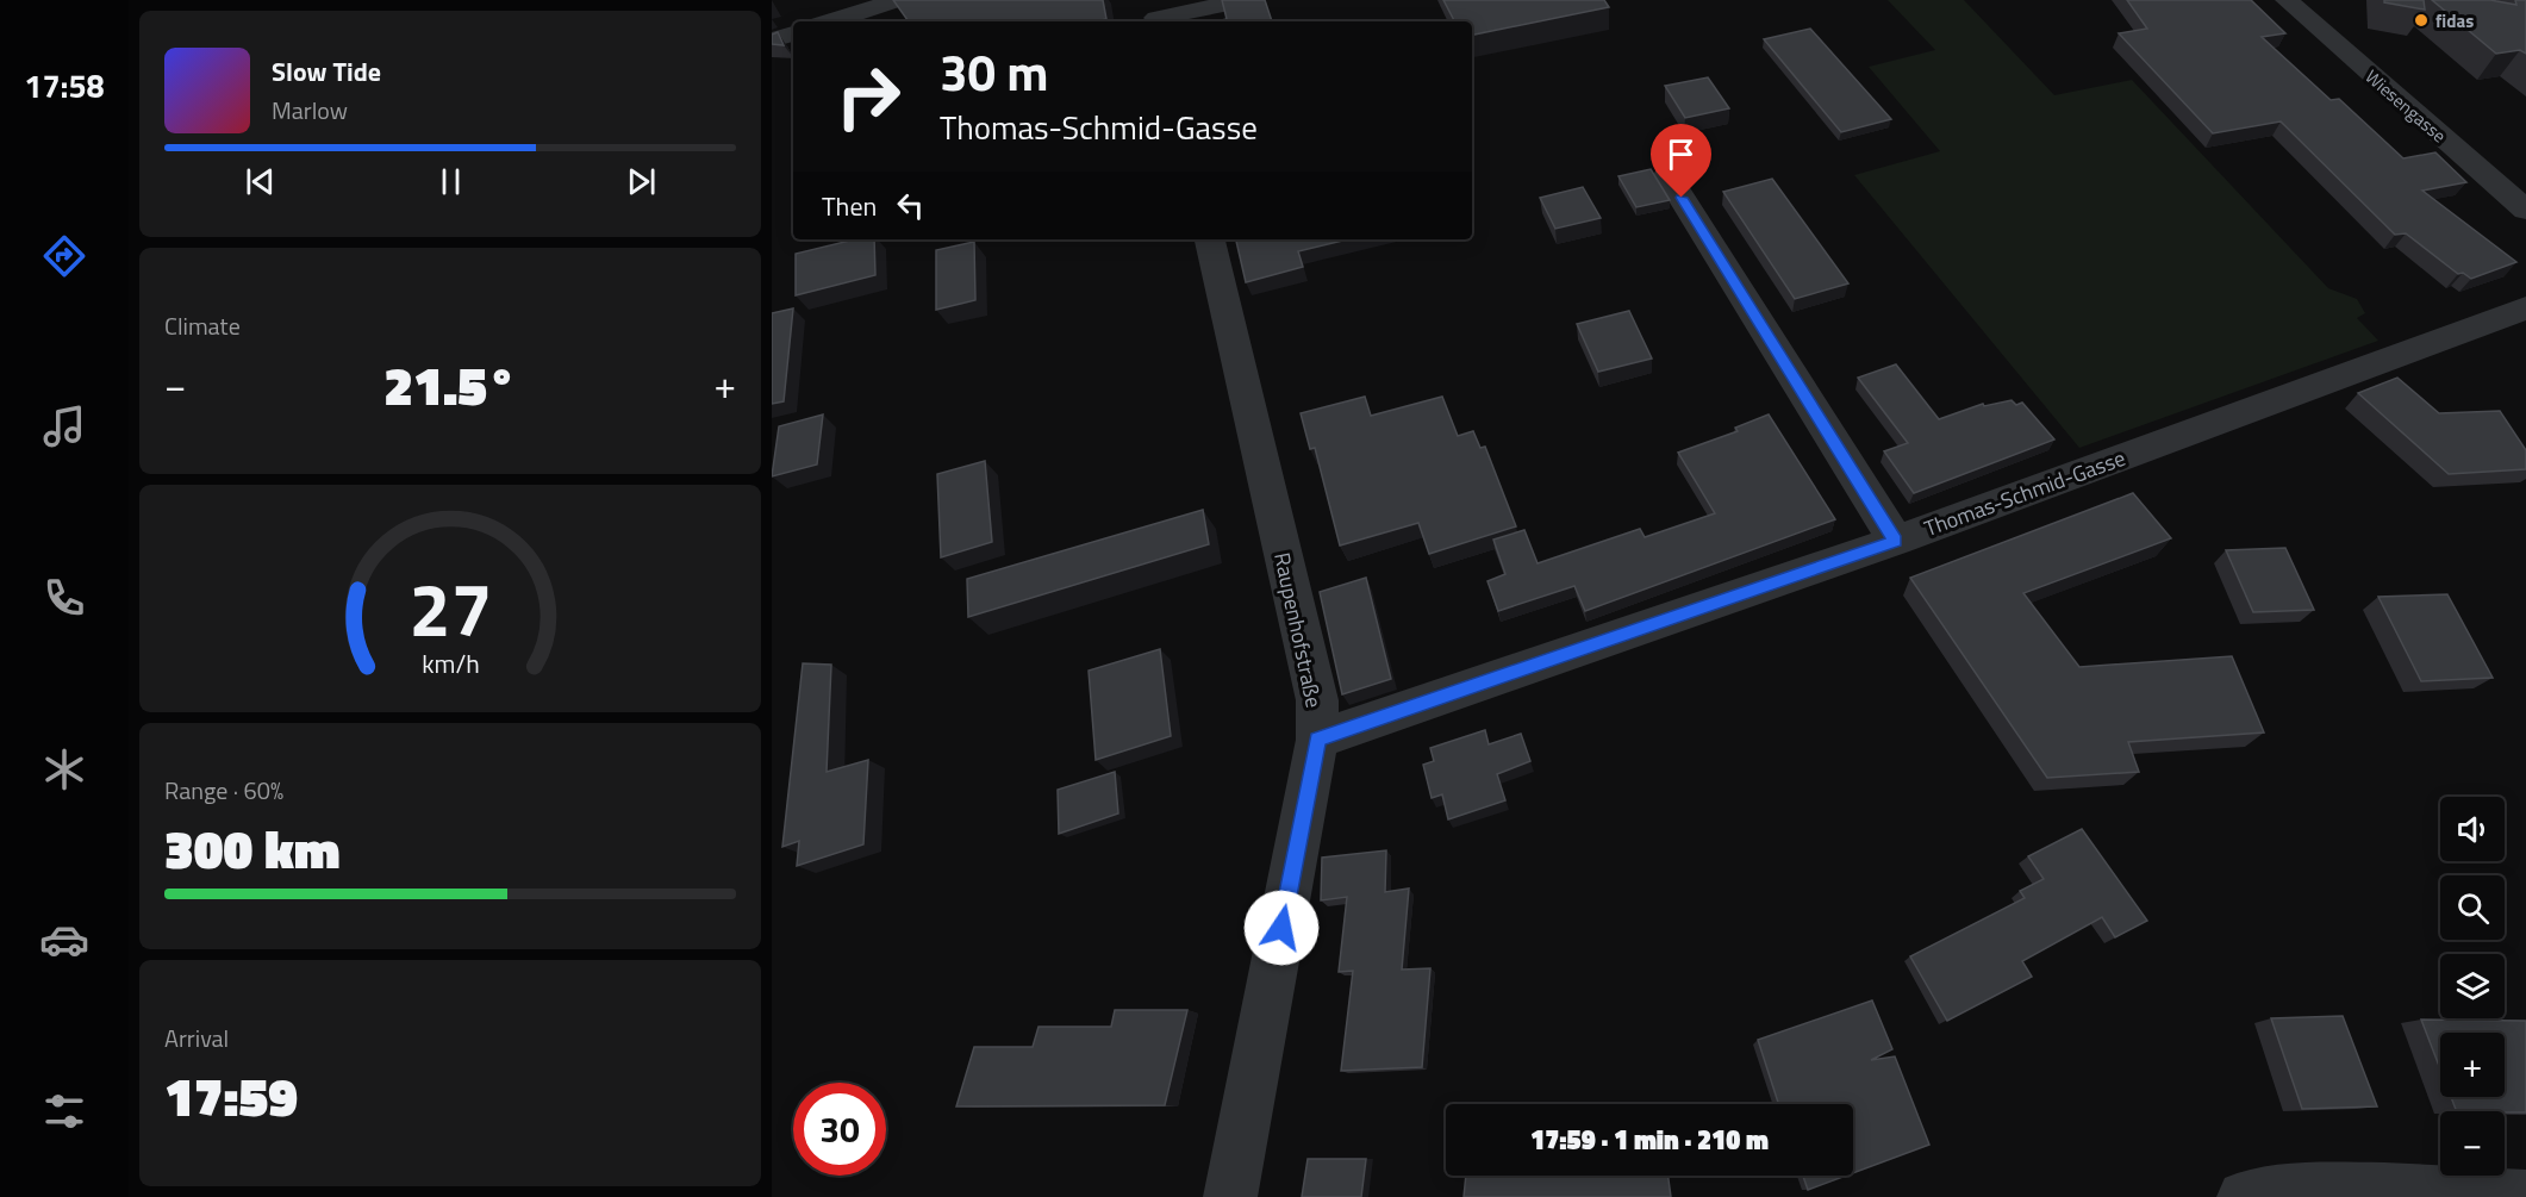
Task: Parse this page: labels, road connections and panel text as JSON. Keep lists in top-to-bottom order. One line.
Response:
{"streets":{"street":["Wiesengasse","Thomas-Schmid-Gasse","Raupenhofstraße"]},"crossings":[["Thomas-Schmid-Gasse","Raupenhofstraße"]],"places":["fidas"],"page":{"tabs":"17:58","turn":["30 m","Thomas-Schmid-Gasse"],"song":["Slow Tide","Marlow"],"then":"Then","tile":["Climate",["Range · 60%","300 km"],["Arrival","17:59"]],"heat":["−","21.5°","+"],"map_buttons":["+","−"],"limit":"30","trip":"17:59 · 1 min · 210 m","gauge":["27","km/h"]}}
